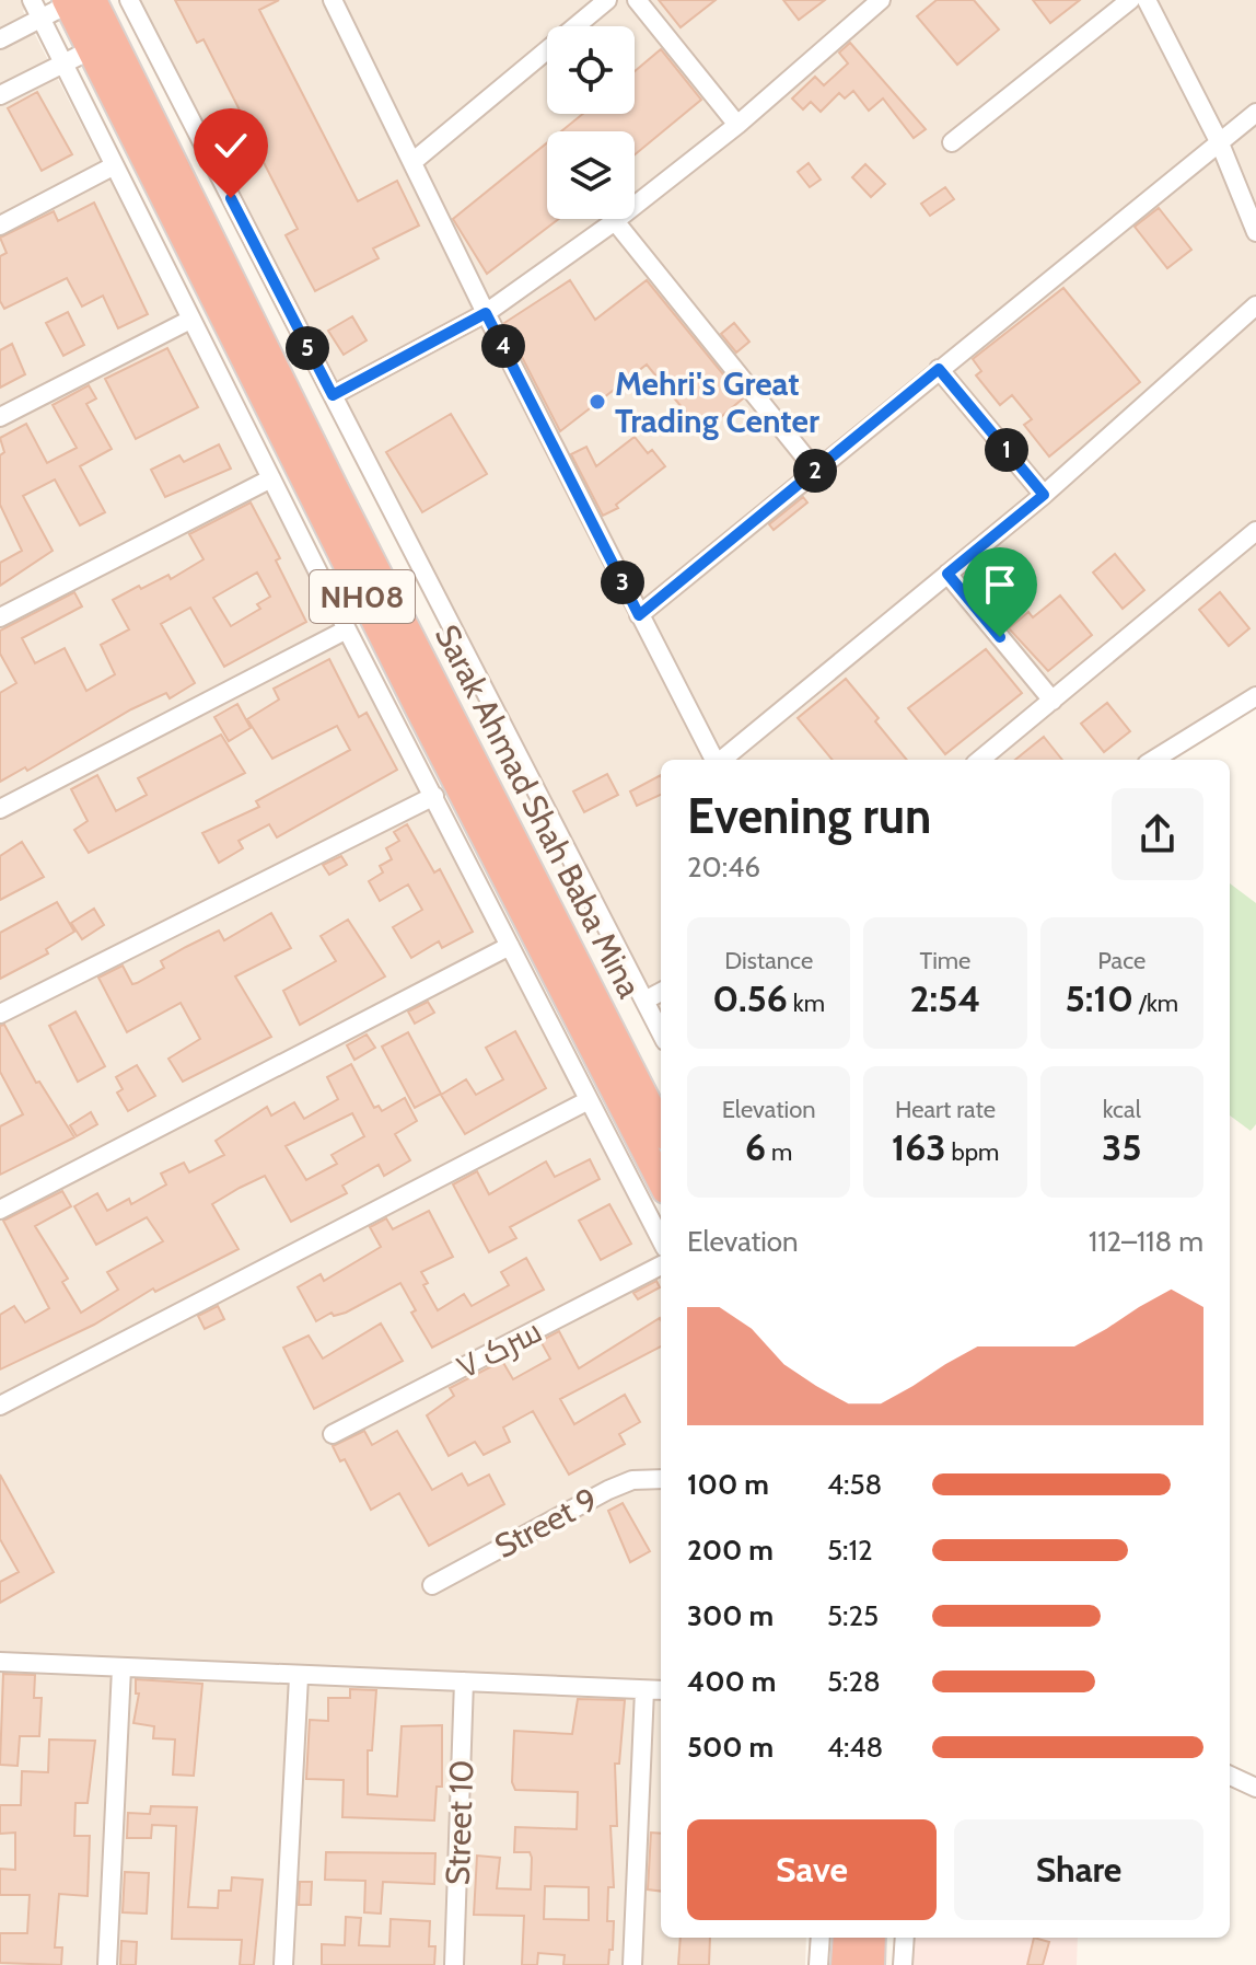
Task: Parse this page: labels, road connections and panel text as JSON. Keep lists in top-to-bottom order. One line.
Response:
{"streets":{"highway":["NH08","Sarak Ahmad Shah Baba Mina"],"street":["سرک ۷","Street 9","Street 10"]},"crossings":[["NH08","Sarak Ahmad Shah Baba Mina"]],"places":["Mehri's Great Trading Center"],"page":{"pins":["4","5","1","2","3"],"heading":["Evening run","20:46"],"stats":[["Distance","0.56 km"],["Time","2:54"],["Pace","5:10 /km"],["Elevation","6 m"],["Heart rate","163 bpm"],["kcal","35"]],"chart":["Elevation","112–118 m"],"list":[{"name":"100 m","note":"4:58"},{"name":"200 m","note":"5:12"},{"name":"300 m","note":"5:25"},{"name":"400 m","note":"5:28"},{"name":"500 m","note":"4:48"}],"buttons":["Save","Share"]}}
